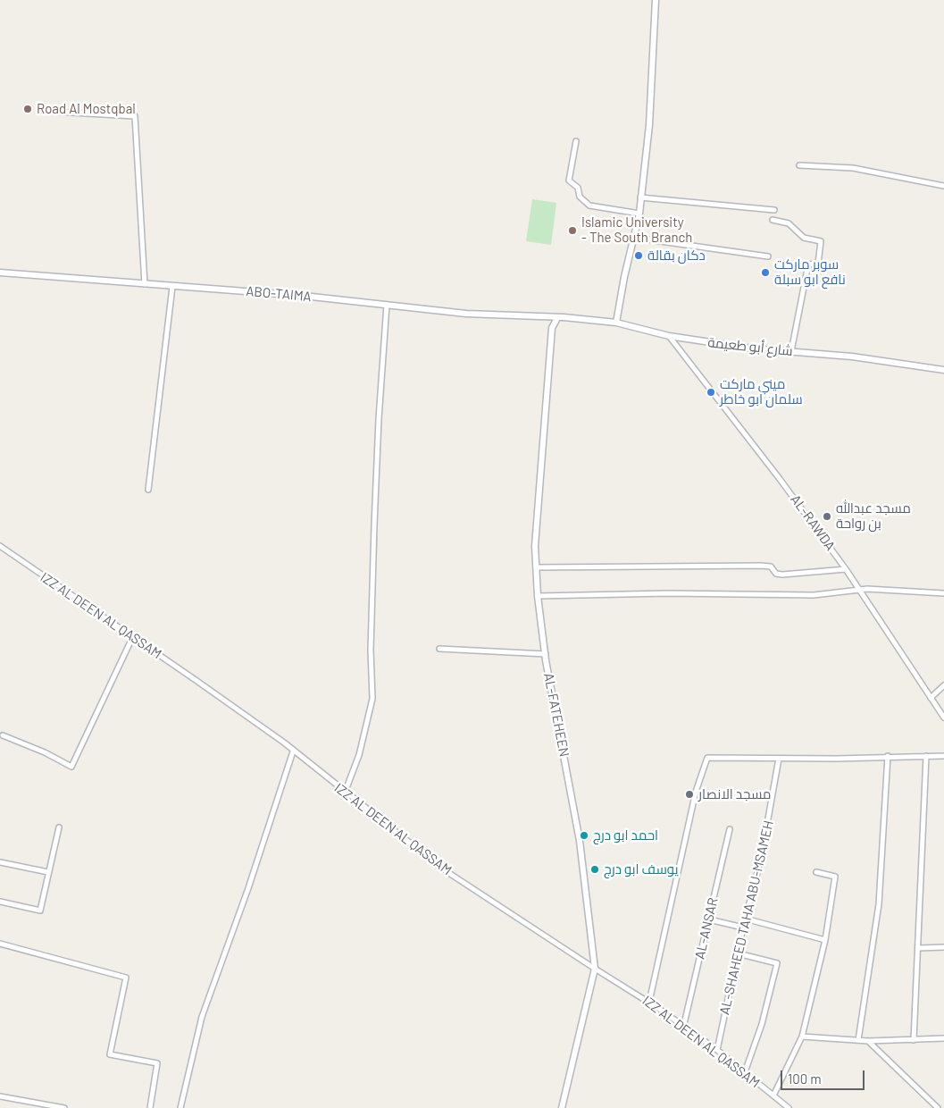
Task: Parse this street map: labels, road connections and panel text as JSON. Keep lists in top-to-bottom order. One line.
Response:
{"streets":{"street":["ABO-TAIMA","شارع أبو طعيمة","AL-RAWDA","IZZ AL DEEN AL QASSAM","AL-FATEHEEN","AL-SHAHEED TAHA ABU-MSAMEH","AL-ANSAR"]},"crossings":[["ABO-TAIMA","شارع أبو طعيمة"],["ABO-TAIMA","AL-FATEHEEN"],["شارع أبو طعيمة","AL-RAWDA"],["شارع أبو طعيمة","AL-FATEHEEN"],["IZZ AL DEEN AL QASSAM","AL-FATEHEEN"],["IZZ AL DEEN AL QASSAM","AL-SHAHEED TAHA ABU-MSAMEH"],["IZZ AL DEEN AL QASSAM","AL-ANSAR"]],"places":["Road Al Mostqbal","Islamic University - The South Branch","دكان بقالة","سوبر ماركت نافع ابو سبلة","ميني ماركت سلمان ابو خاطر","مسجد عبدالله بن رواحة","مسجد الانصار","احمد ابو درج","يوسف ابو درج"],"scale_bar":"100 m"}
